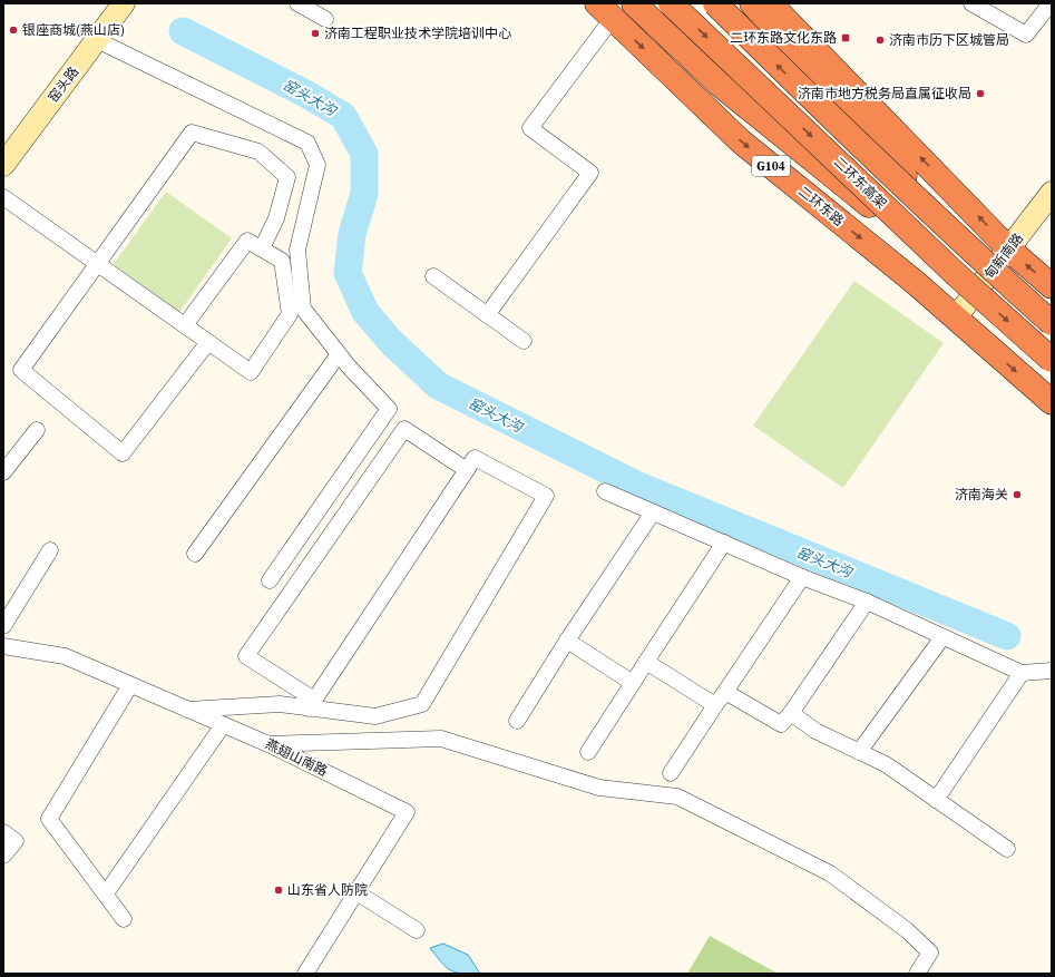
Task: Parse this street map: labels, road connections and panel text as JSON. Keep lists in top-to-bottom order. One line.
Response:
{"streets":{"highway":["G104","二环东高架","二环东路"],"main road":["窑头路","甸新南路"],"street":["燕翅山南路"]},"crossings":[["二环东路","甸新南路"]],"water":["窑头大沟"],"places":{"other":["银座商城(燕山店)","济南工程职业技术学院培训中心","济南市历下区城管局","济南市地方税务局直属征收局","济南海关","山东省人防院"],"transit":["二环东路文化东路"]}}
